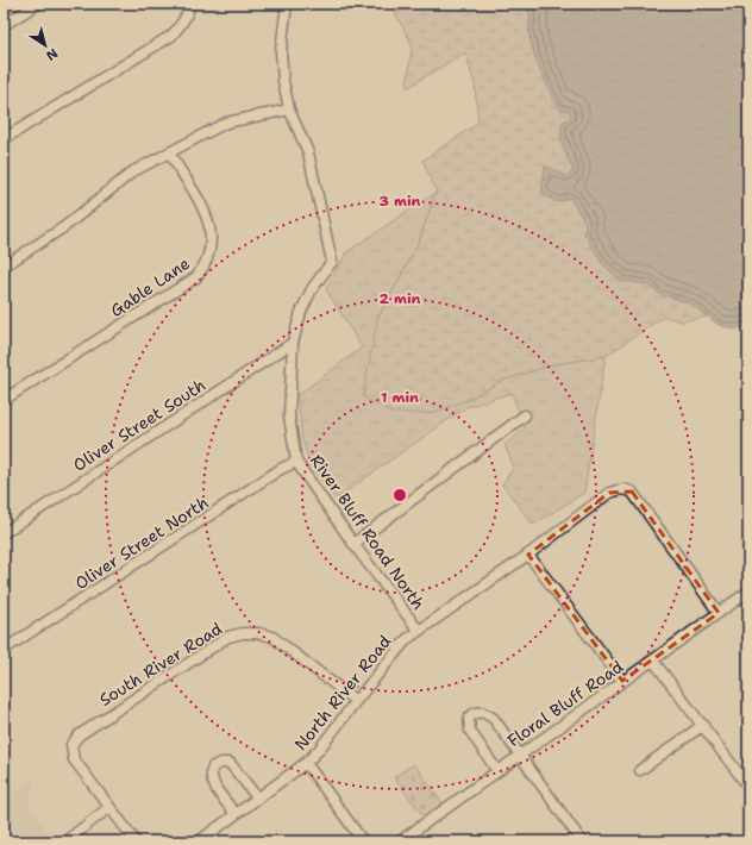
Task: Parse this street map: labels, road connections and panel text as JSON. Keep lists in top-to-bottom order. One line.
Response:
{"streets":{"street":["Gable Lane","Oliver Street South","River Bluff Road North","Oliver Street North","South River Road","North River Road","Floral Bluff Road"]},"crossings":[["Oliver Street South","River Bluff Road North"],["River Bluff Road North","Oliver Street North"],["River Bluff Road North","North River Road"],["River Bluff Road North","Floral Bluff Road"],["South River Road","North River Road"]],"north":"bottom right","rings":["3 min","2 min","1 min"]}
